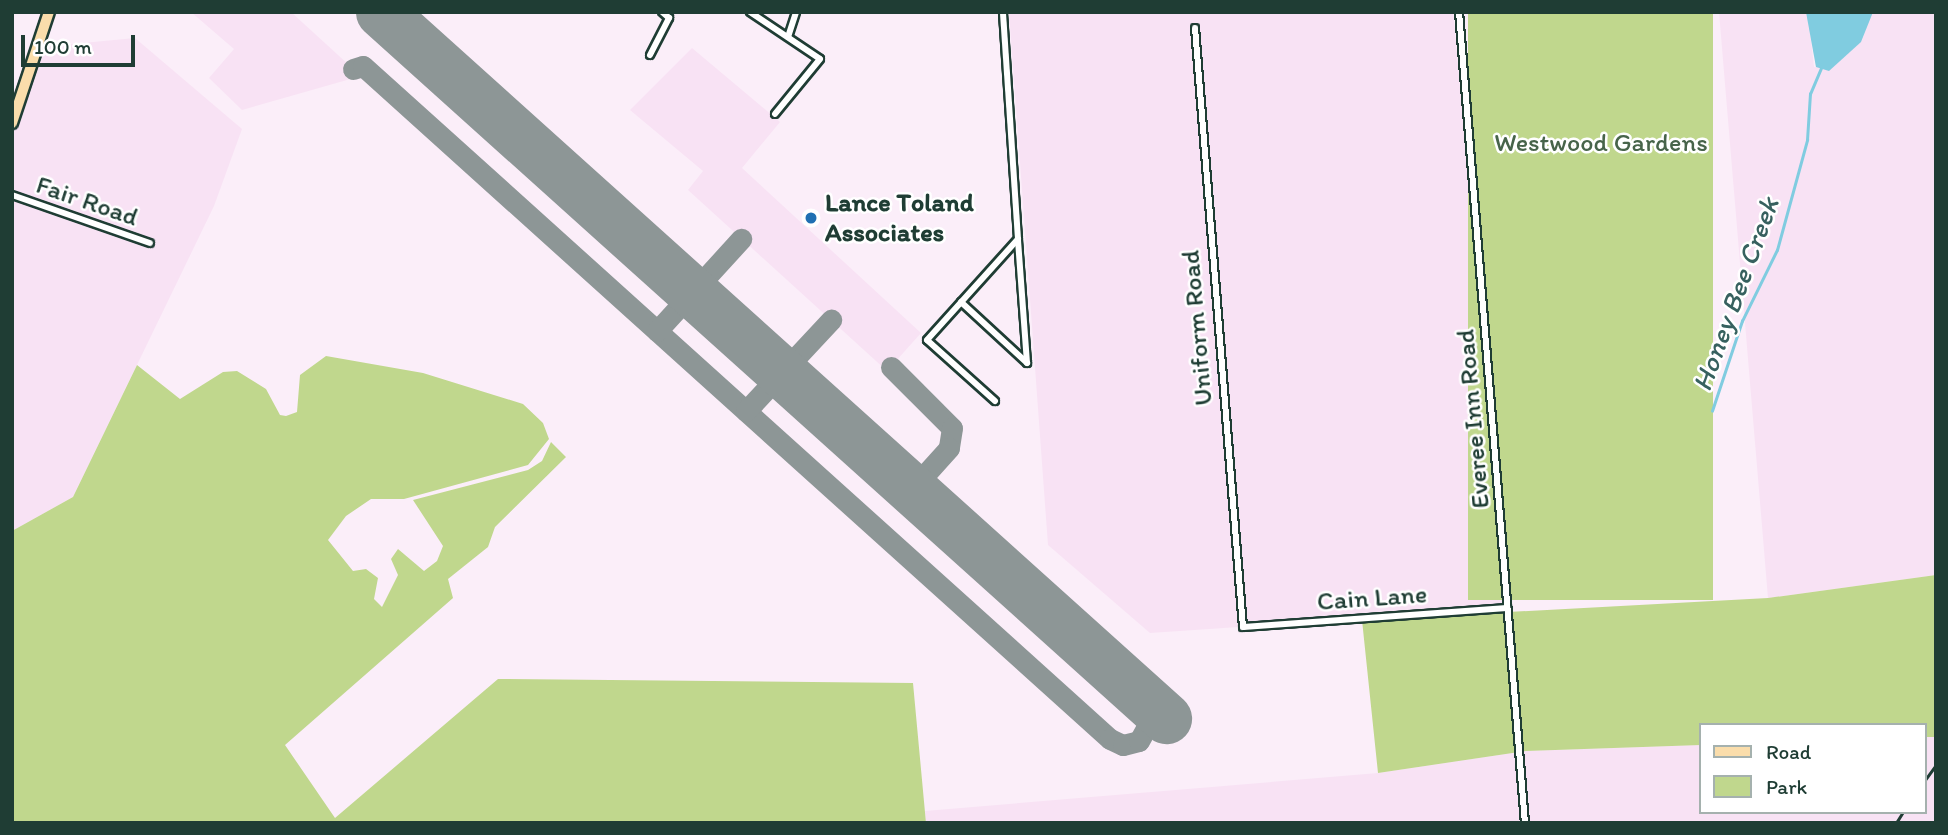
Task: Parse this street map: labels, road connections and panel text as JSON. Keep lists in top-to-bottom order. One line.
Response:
{"streets":{"street":["Fair Road","Uniform Road","Everee Inn Road","Cain Lane"]},"crossings":[["Uniform Road","Cain Lane"],["Everee Inn Road","Cain Lane"]],"water":["Honey Bee Creek"],"parks":["Westwood Gardens"],"places":["Lance Toland Associates"],"legend":["Road","Park"],"scale_bar":"100 m"}
